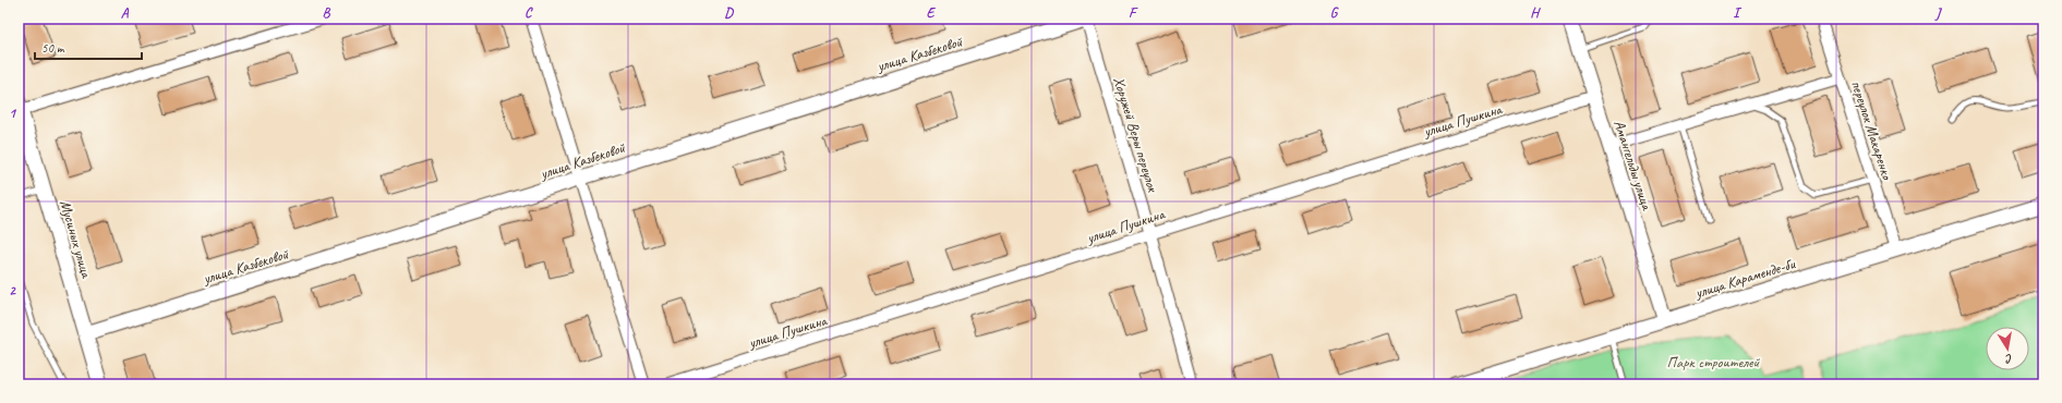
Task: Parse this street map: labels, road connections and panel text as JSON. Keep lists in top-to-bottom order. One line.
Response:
{"streets":{"street":["улица Казбековой","улица Пушкина","переулок Макаренко","Хоружей Веры переулок","Амангельды улица","Мусиных улица","улица Караменде-би"]},"crossings":[["улица Казбековой","Хоружей Веры переулок"],["улица Казбековой","Мусиных улица"],["улица Пушкина","Хоружей Веры переулок"],["улица Пушкина","Амангельды улица"],["переулок Макаренко","улица Караменде-би"],["Амангельды улица","улица Караменде-би"]],"parks":["Парк строителей"],"scale_bar":"50 m","north":"bottom","grid":{"columns":["A","B","C","D","E","F","G","H","I","J"],"rows":["1","2"]}}
